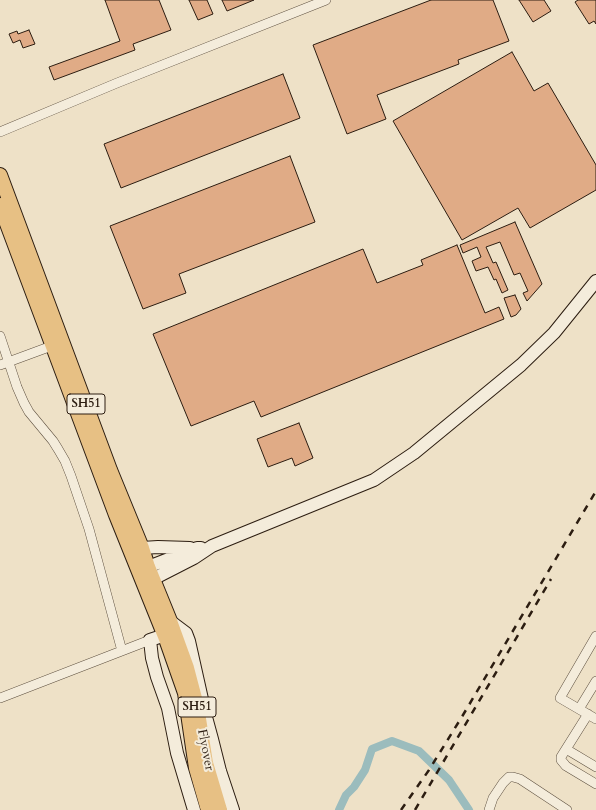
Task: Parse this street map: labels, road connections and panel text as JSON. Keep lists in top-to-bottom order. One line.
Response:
{"streets":{"main road":["SH51","Flyover"]},"crossings":[["SH51","Flyover"]]}
